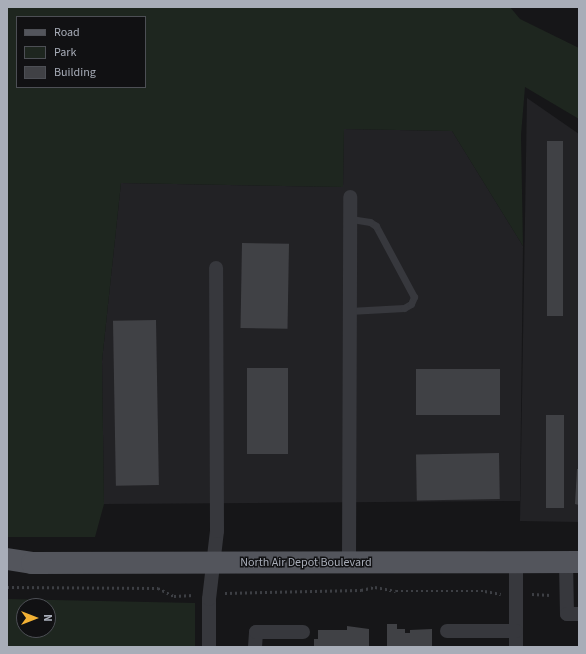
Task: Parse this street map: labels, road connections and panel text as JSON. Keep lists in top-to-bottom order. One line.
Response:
{"streets":{"main road":["North Air Depot Boulevard"]},"legend":["Road","Park","Building"],"north":"right"}
